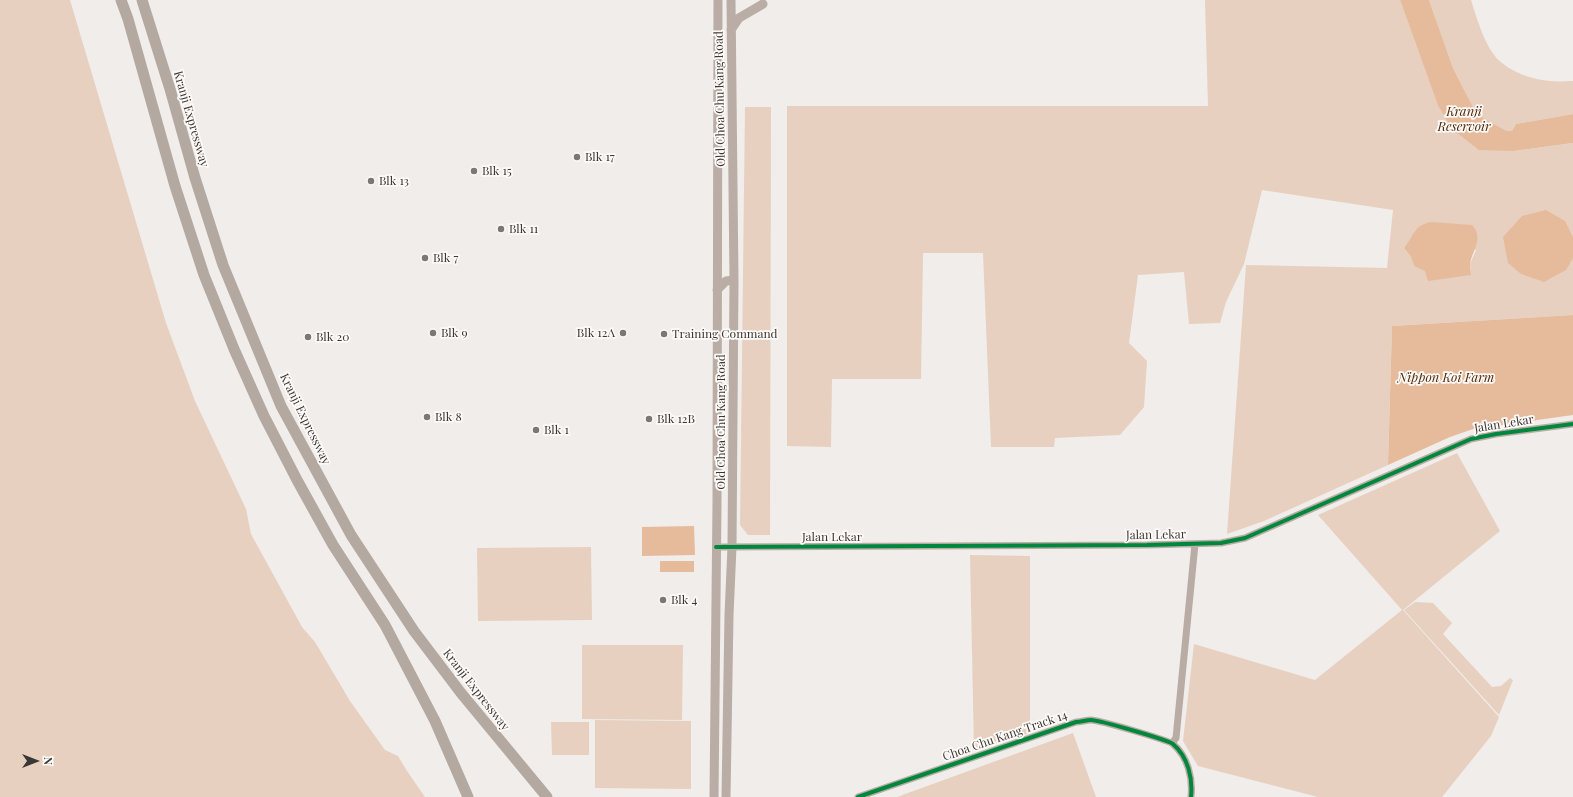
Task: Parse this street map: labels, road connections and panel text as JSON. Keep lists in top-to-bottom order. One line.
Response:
{"streets":{"highway":["Kranji Expressway"],"main road":["Old Choa Chu Kang Road"],"street":["Jalan Lekar","Choa Chu Kang Track 14"]},"crossings":[["Old Choa Chu Kang Road","Jalan Lekar"]],"water":["Kranji Reservoir","Nippon Koi Farm"],"places":["Blk 17","Blk 15","Blk 13","Blk 11","Blk 7","Blk 9","Blk 12A","Training Command","Blk 20","Blk 8","Blk 12B","Blk 1","Blk 4"],"north":"right"}
